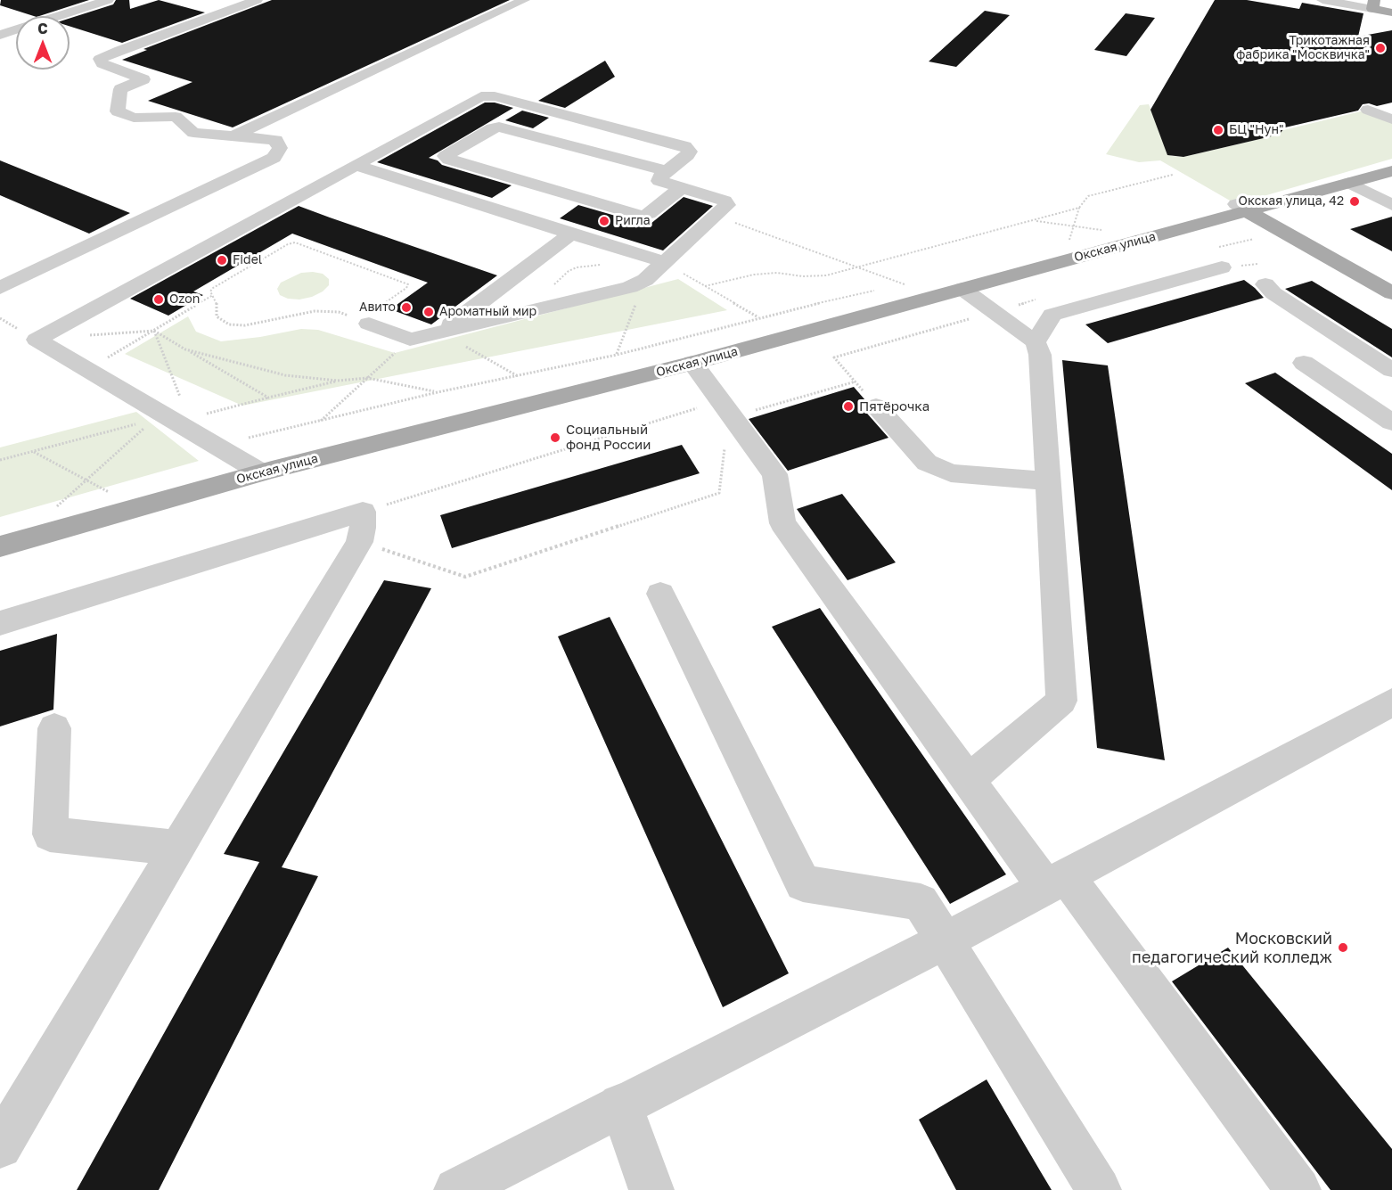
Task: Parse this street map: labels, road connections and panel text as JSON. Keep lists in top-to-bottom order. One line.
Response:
{"streets":{"main road":["Окская улица"]},"places":["Трикотажная фабрика \"Москвичка\"","БЦ \"Нун\"","Окская улица, 42","Ригла","Fidel","Ozon","Авито","Ароматный мир","Пятёрочка","Социальный фонд России","Московский педагогический колледж"],"north":"top"}
